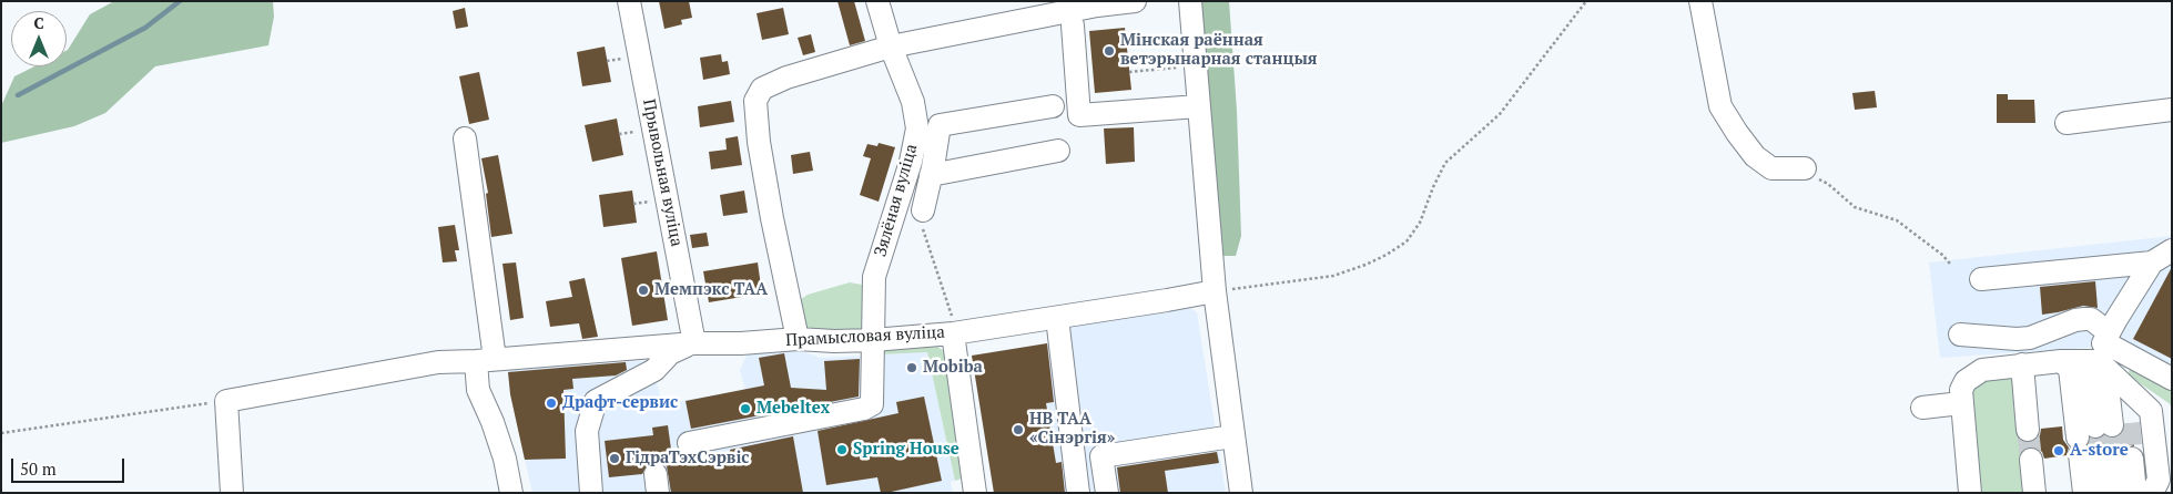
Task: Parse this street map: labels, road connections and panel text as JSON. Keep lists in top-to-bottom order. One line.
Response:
{"streets":{"street":["Прывольная вуліца","Зялёная вуліца","Прамысловая вуліца"]},"crossings":[["Прывольная вуліца","Прамысловая вуліца"],["Зялёная вуліца","Прамысловая вуліца"]],"places":["Мінская раённая ветэрынарная станцыя","Мемпэкс ТАА","Mobiba","Драфт-сервис","Mebeltex","НВ ТАА «Сінэргія»","Spring House","А-store","ГідраТэхСэрвіс"],"scale_bar":"50 m","north":"top"}
